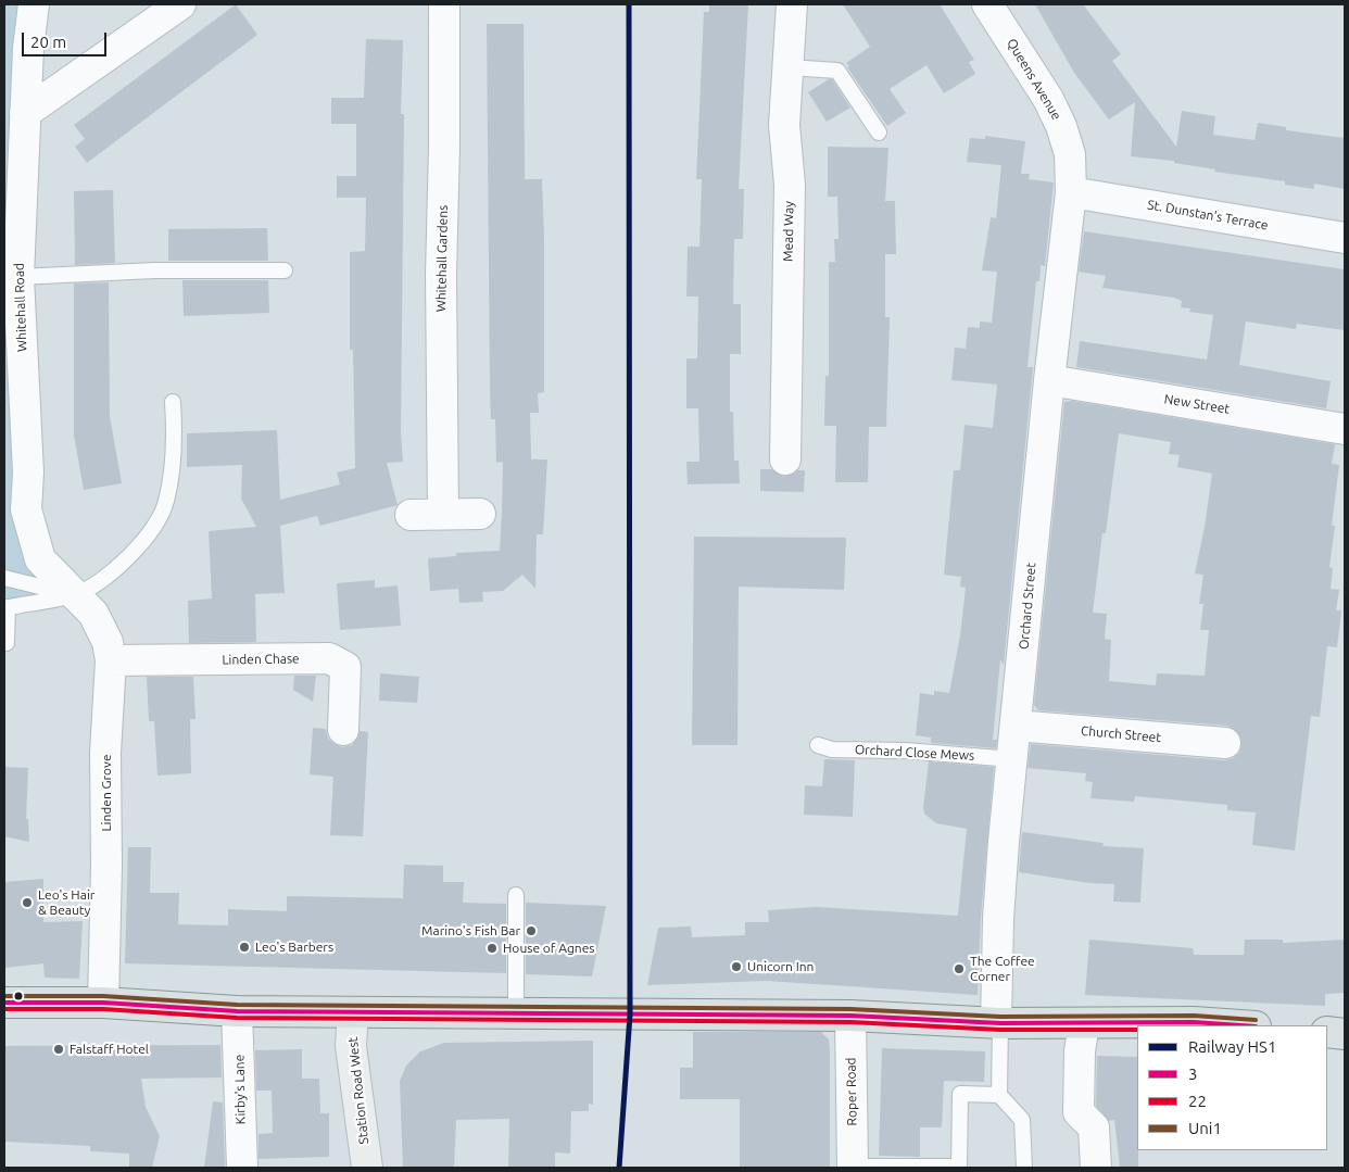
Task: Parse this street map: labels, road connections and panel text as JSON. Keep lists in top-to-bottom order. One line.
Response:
{"streets":{"main road":["Station Road West"],"street":["Queens Avenue","St. Dunstan's Terrace","Mead Way","Whitehall Gardens","Whitehall Road","New Street","Orchard Street","Linden Chase","Church Street","Linden Grove","Kirby's Lane","Roper Road"],"lane":["Orchard Close Mews"]},"crossings":[["Queens Avenue","St. Dunstan's Terrace"],["Queens Avenue","Orchard Street"],["St. Dunstan's Terrace","Orchard Street"],["Whitehall Road","Linden Grove"],["New Street","Orchard Street"],["Orchard Street","Church Street"],["Orchard Street","Orchard Close Mews"],["Linden Chase","Linden Grove"]],"places":["Leo's Hair & Beauty","Marino's Fish Bar","Leo's Barbers","House of Agnes","Unicorn Inn","The Coffee Corner","Falstaff Hotel"],"lines":["rail line HS1","transit line Uni1","transit line 3","transit line 22"],"legend":["Railway HS1","3","22","Uni1"],"scale_bar":"20 m"}
